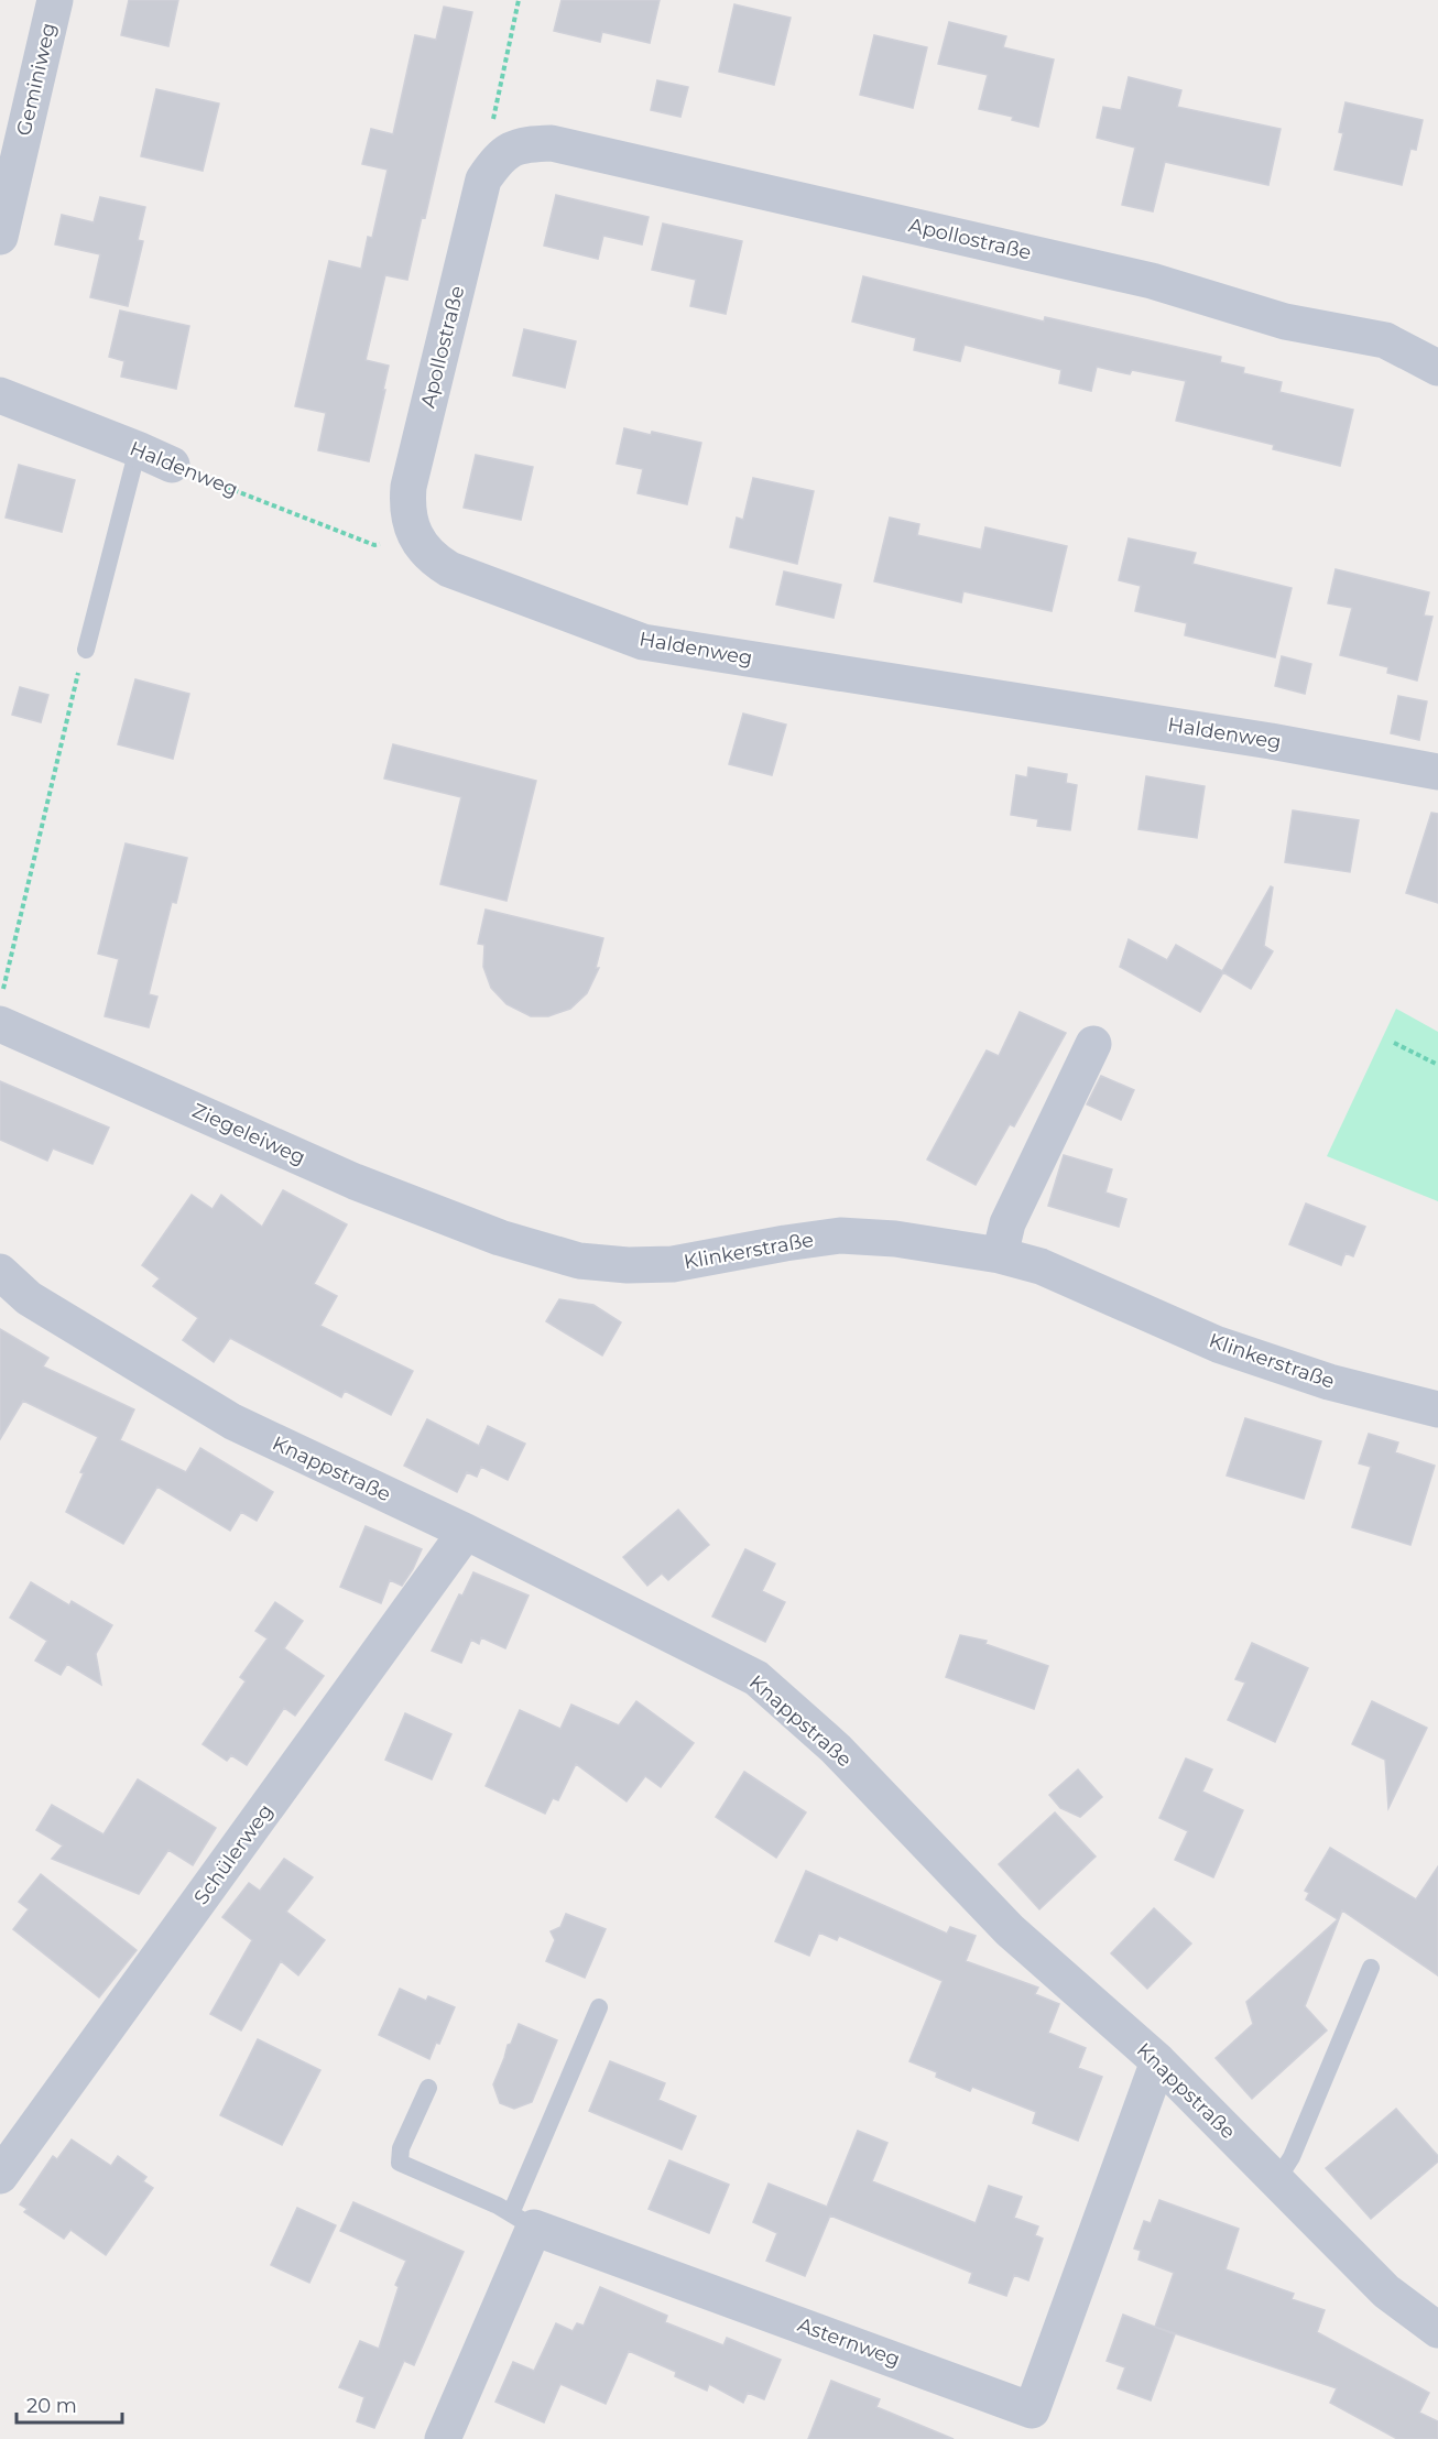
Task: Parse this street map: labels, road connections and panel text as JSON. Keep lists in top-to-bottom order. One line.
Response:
{"streets":{"street":["Geminiweg","Apollostraße","Haldenweg","Ziegeleiweg","Klinkerstraße","Knappstraße","Schülerweg","Asternweg"]},"crossings":[["Apollostraße","Haldenweg"],["Ziegeleiweg","Klinkerstraße"],["Knappstraße","Schülerweg"],["Knappstraße","Asternweg"]],"scale_bar":"20 m"}
